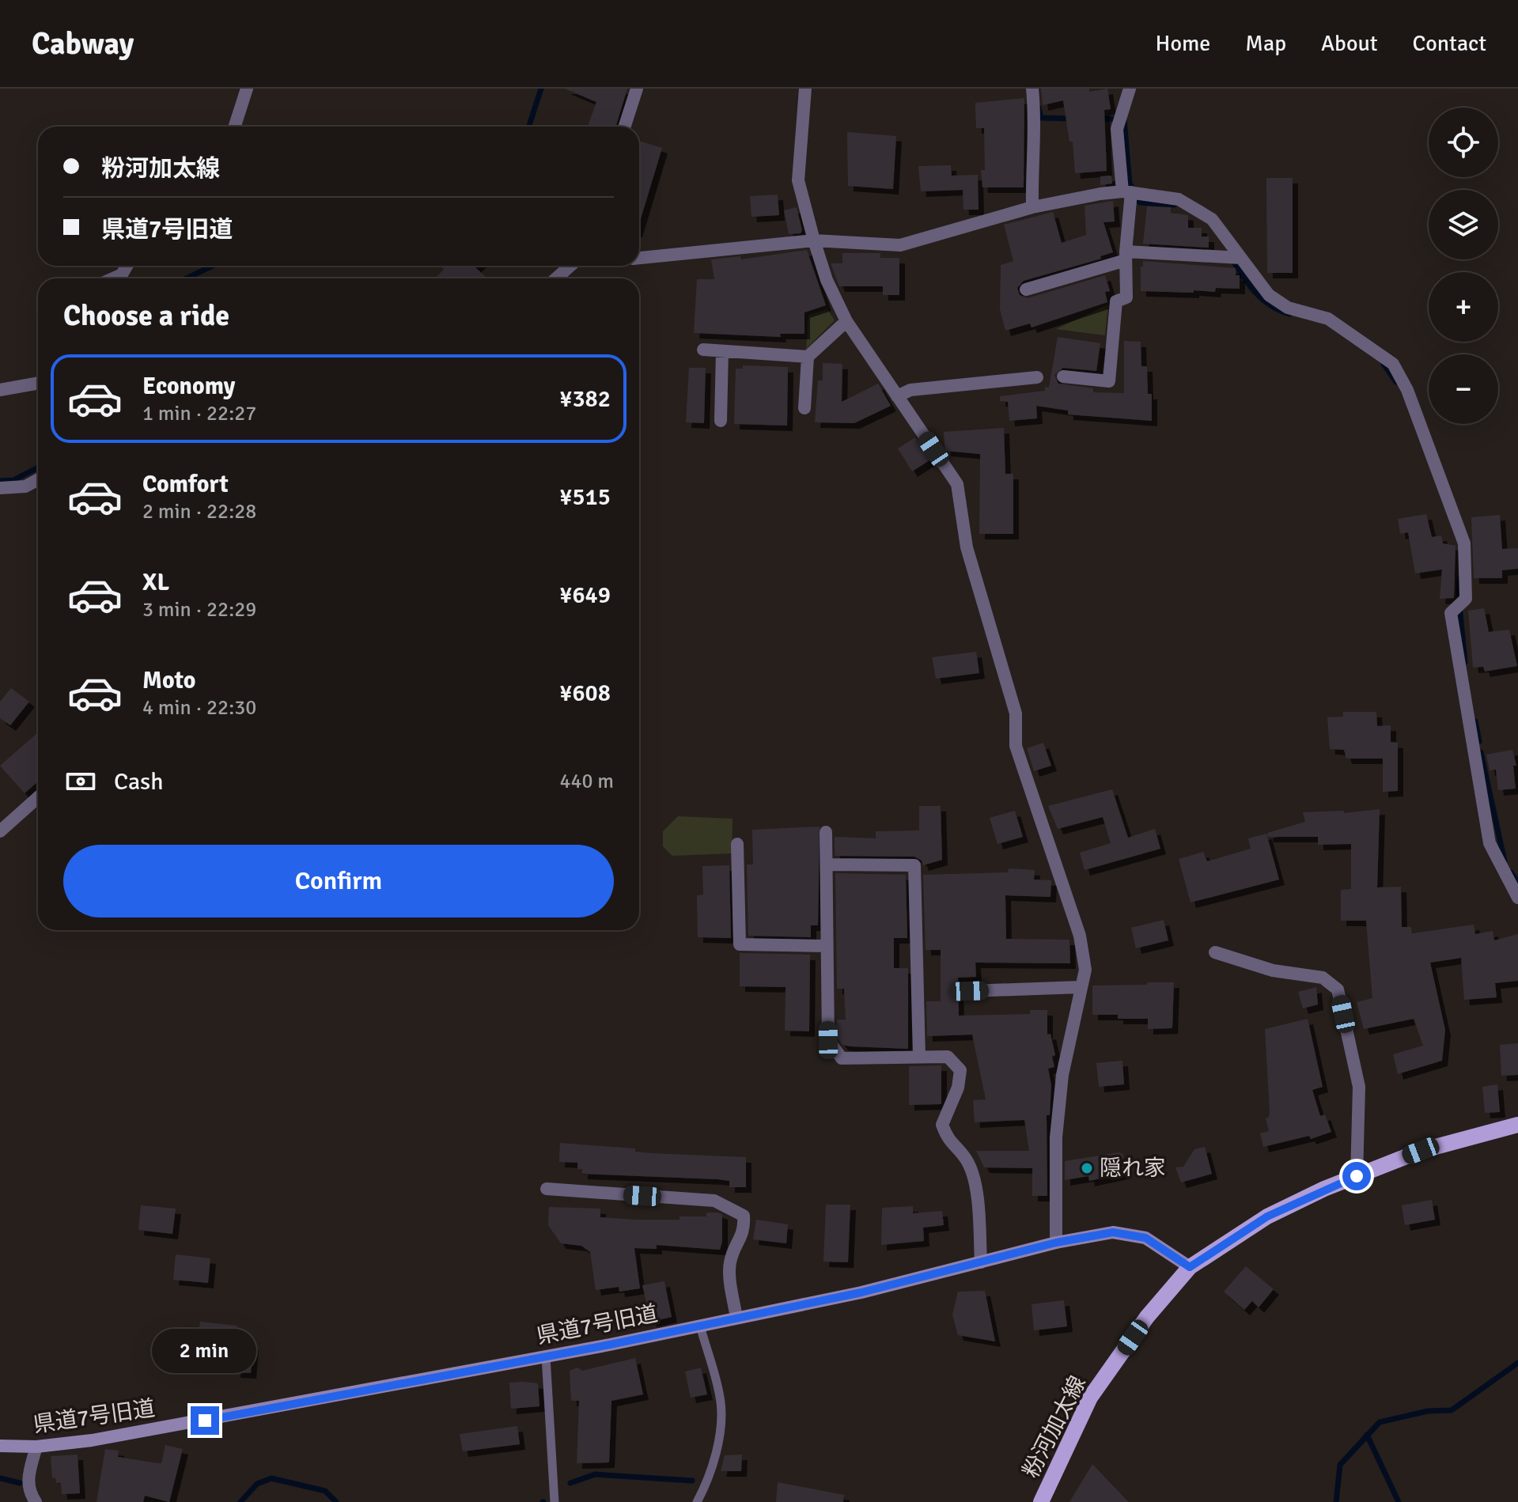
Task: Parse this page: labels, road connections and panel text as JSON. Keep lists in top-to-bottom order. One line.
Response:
{"streets":{"main road":["粉河加太線"],"street":["県道7号旧道"]},"crossings":[["県道7号旧道","粉河加太線"]],"places":["隠れ家"],"page":{"header":"Cabway","nav":["Home","Map","About","Contact"],"map_buttons":["+","−"],"banner":["粉河加太線","県道7号旧道"],"heading":"Choose a ride","list":[{"name":"Economy","note":"1 min · 22:27","value":"¥382"},{"name":"Comfort","note":"2 min · 22:28","value":"¥515"},{"name":"XL","note":"3 min · 22:29","value":"¥649"},{"name":"Moto","note":"4 min · 22:30","value":"¥608"}],"pay":["Cash","440 m"],"buttons":"Confirm","bubble":"2 min"}}
